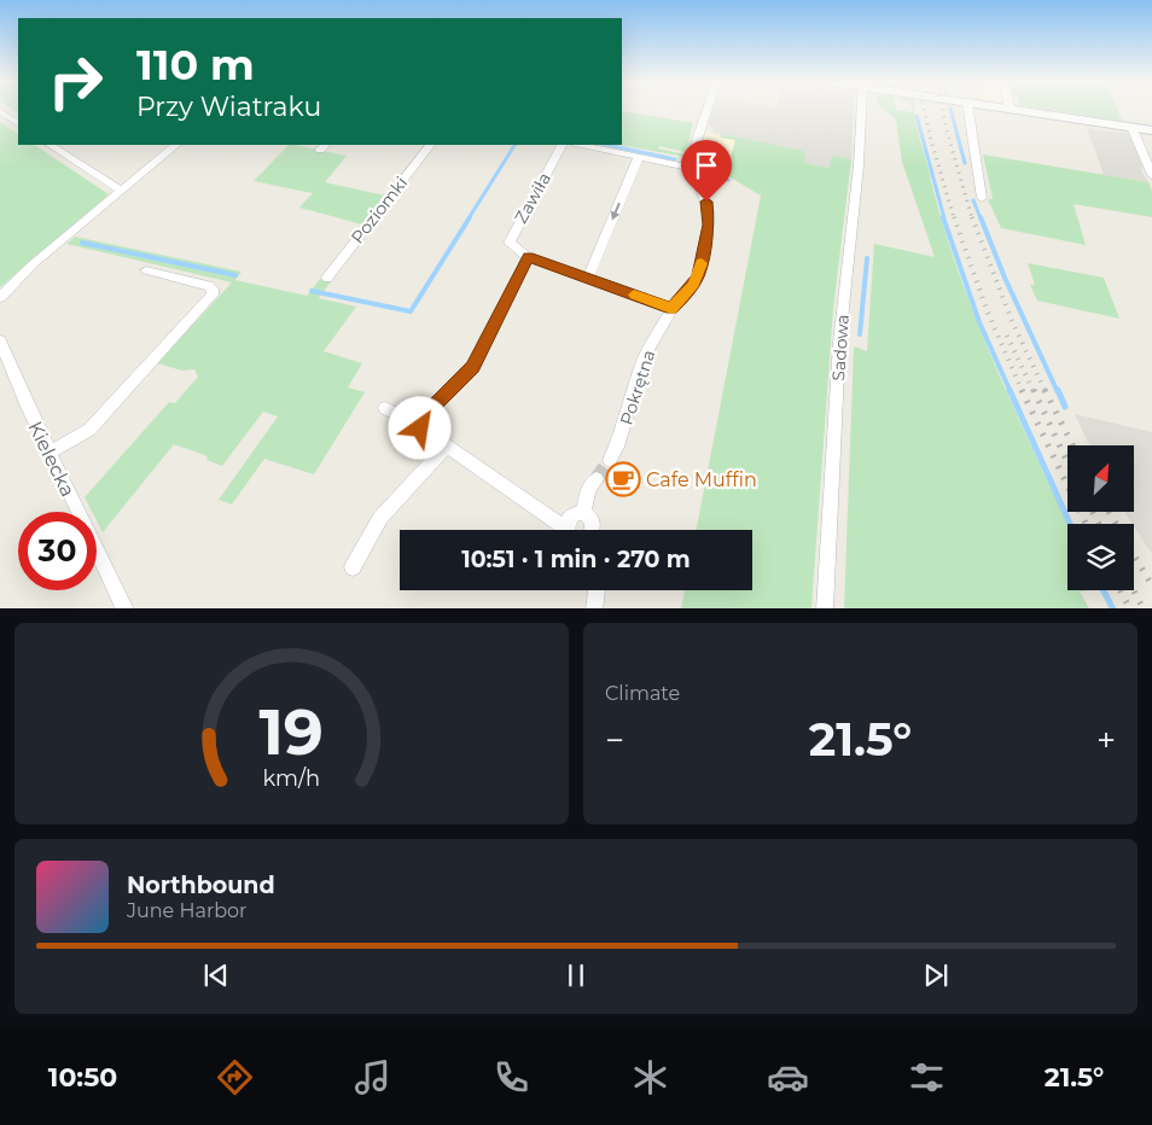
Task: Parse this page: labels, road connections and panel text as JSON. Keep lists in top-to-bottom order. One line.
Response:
{"streets":{"street":["Zawiła","Poziomki","Sadowa","Pokrętna","Kielecka"]},"places":{"cafe":["Cafe Muffin"]},"north":"top right","page":{"turn":["110 m","Przy Wiatraku"],"limit":"30","trip":"10:51 · 1 min · 270 m","tile":"Climate","heat":["−","21.5°","+"],"song":["Northbound","June Harbor"],"tabs":["10:50","21.5°"],"gauge":["19","km/h"]}}
